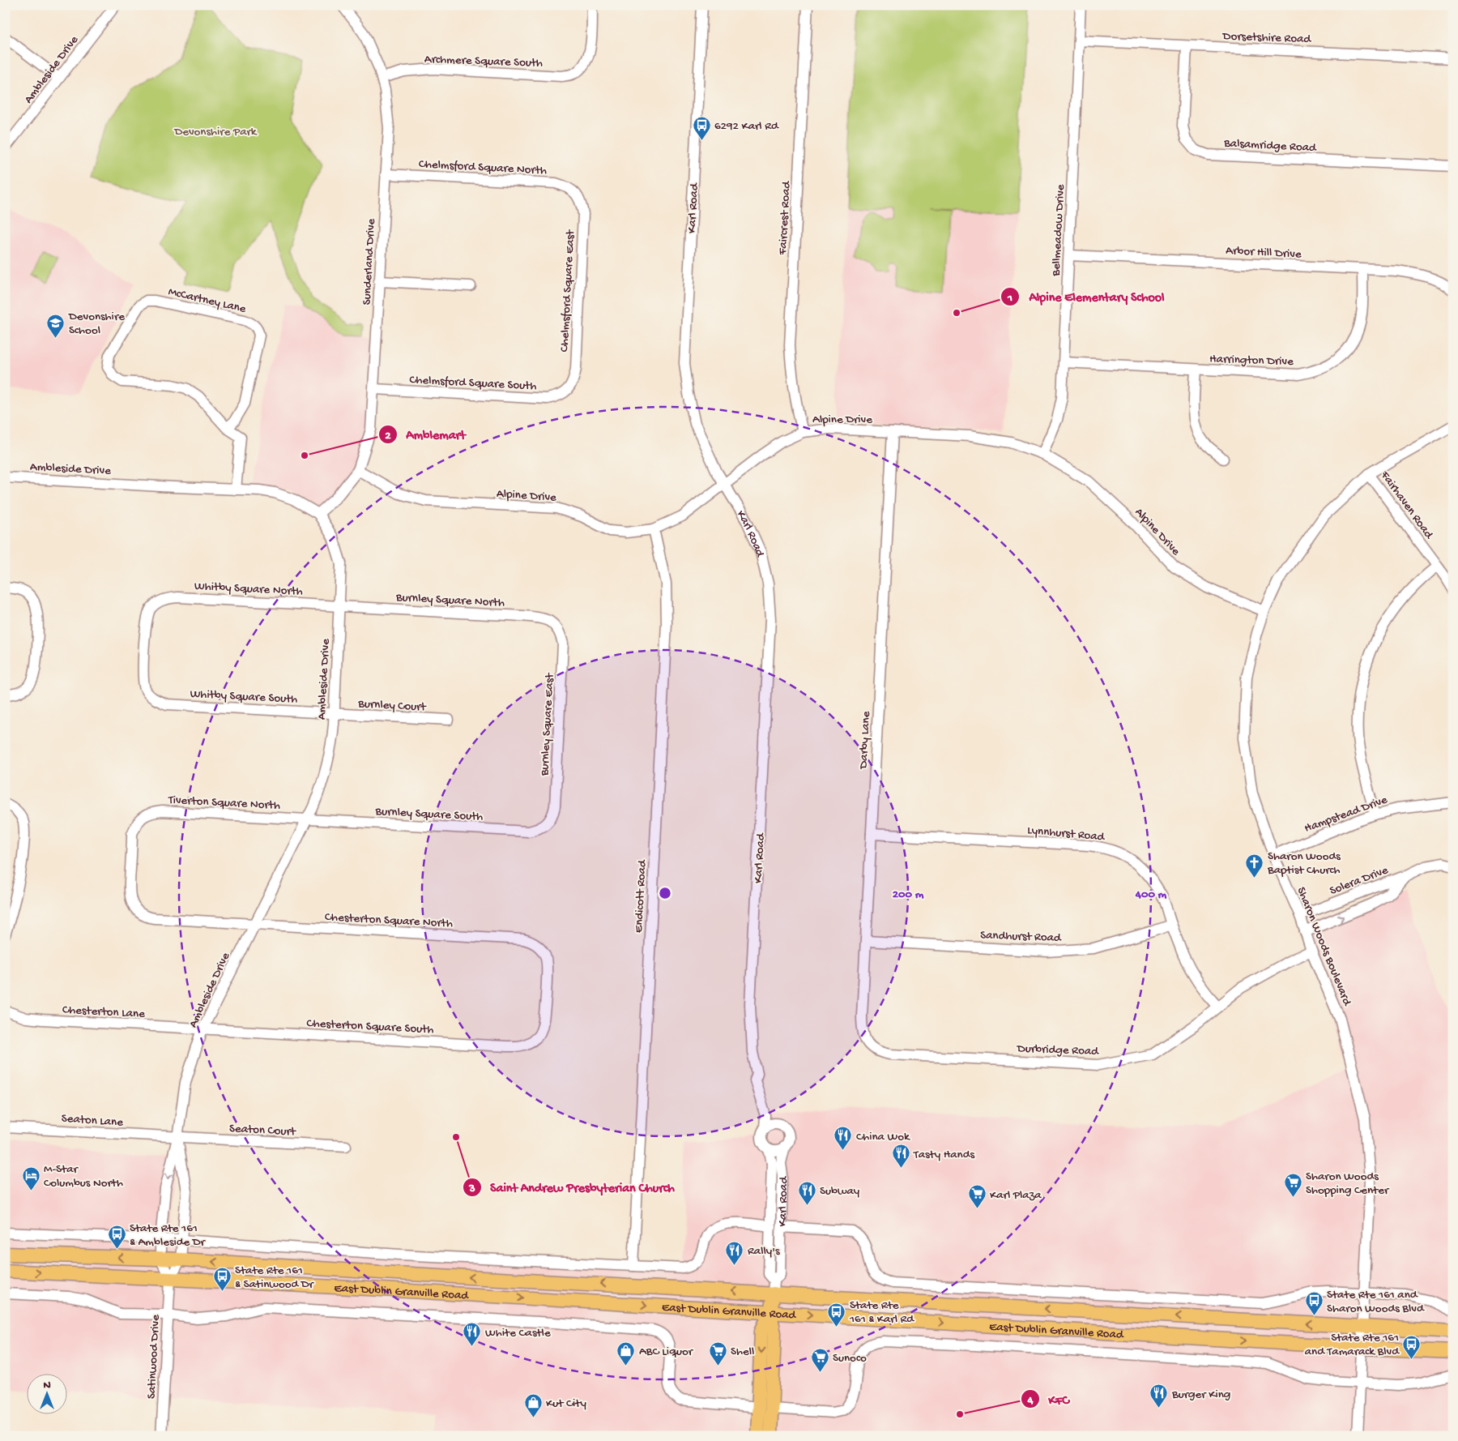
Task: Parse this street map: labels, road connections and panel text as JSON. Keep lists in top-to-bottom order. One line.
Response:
{"streets":{"main road":["Karl Road","East Dublin Granville Road"],"street":["Dorsetshire Road","Archmere Square South","Ambleside Drive","Balsamridge Road","Chelmsford Square North","Faircrest Road","Bellmeadow Drive","Arbor Hill Drive","Sunderland Drive","Chelmsford Square East","McCartney Lane","Harrington Drive","Chelmsford Square South","Alpine Drive","Fairhaven Road","Whitby Square North","Burnley Square North","Whitby Square South","Burnley Court","Burnley Square East","Darby Lane","Tiverton Square North","Burnley Square South","Hampstead Drive","Lynnhurst Road","Solera Drive","Endicott Road","Chesterton Square North","Sandhurst Road","Sharon Woods Boulevard","Chesterton Lane","Chesterton Square South","Durbridge Road","Seaton Lane","Seaton Court","Satinwood Drive"]},"crossings":[["Dorsetshire Road","Balsamridge Road"],["Dorsetshire Road","Bellmeadow Drive"],["Archmere Square South","Sunderland Drive"],["Ambleside Drive","Sunderland Drive"],["Ambleside Drive","Whitby Square North"],["Ambleside Drive","Burnley Square North"],["Ambleside Drive","Whitby Square South"],["Ambleside Drive","Burnley Court"],["Ambleside Drive","Tiverton Square North"],["Ambleside Drive","Burnley Square South"],["Ambleside Drive","Chesterton Square North"],["Ambleside Drive","Chesterton Lane"],["Ambleside Drive","Chesterton Square South"],["Ambleside Drive","Seaton Lane"],["Ambleside Drive","Seaton Court"],["Ambleside Drive","East Dublin Granville Road"],["Ambleside Drive","Satinwood Drive"],["Chelmsford Square North","Sunderland Drive"],["Chelmsford Square North","Chelmsford Square East"],["Karl Road","Alpine Drive"],["Karl Road","East Dublin Granville Road"],["Faircrest Road","Alpine Drive"],["Bellmeadow Drive","Arbor Hill Drive"],["Bellmeadow Drive","Harrington Drive"],["Bellmeadow Drive","Alpine Drive"],["Arbor Hill Drive","Harrington Drive"],["Sunderland Drive","Chelmsford Square South"],["Sunderland Drive","Alpine Drive"],["Chelmsford Square East","Chelmsford Square South"],["Alpine Drive","Darby Lane"],["Alpine Drive","Endicott Road"],["Alpine Drive","Sharon Woods Boulevard"],["Fairhaven Road","Sharon Woods Boulevard"],["Whitby Square North","Burnley Square North"],["Whitby Square North","Whitby Square South"],["Burnley Square North","Burnley Square East"],["Whitby Square South","Burnley Court"],["Burnley Square East","Burnley Square South"],["Darby Lane","Lynnhurst Road"],["Darby Lane","Sandhurst Road"],["Darby Lane","Durbridge Road"],["Tiverton Square North","Burnley Square South"],["Tiverton Square North","Chesterton Square North"],["Hampstead Drive","Sharon Woods Boulevard"],["Lynnhurst Road","Sandhurst Road"],["Lynnhurst Road","Durbridge Road"],["Solera Drive","Sharon Woods Boulevard"],["Chesterton Square North","Chesterton Square South"],["Sharon Woods Boulevard","Durbridge Road"],["Sharon Woods Boulevard","East Dublin Granville Road"],["Chesterton Lane","Chesterton Square South"],["Seaton Lane","Seaton Court"],["East Dublin Granville Road","Satinwood Drive"]],"parks":["Devonshire Park"],"places":{"bus stop":["6292 Karl Rd","State Rte 161 & Ambleside Dr","State Rte 161 & Satinwood Dr","State Rte 161 and Sharon Woods Blvd","State Rte 161 & Karl Rd","State Rte 161 and Tamarack Blvd"],"other":["Alpine Elementary School","Amblemart","Saint Andrew Presbyterian Church","KFC"],"school or university":["Devonshire School"],"church":["Sharon Woods Baptist Church"],"restaurant":["China Wok","Tasty Hands","Subway","Rally's","White Castle","Burger King"],"hotel":["M-Star Columbus North"],"supermarket":["Sharon Woods Shopping Center","Karl Plaza","Shell","Sunoco"],"shop":["ABC Liquor","Kut City"]},"north":"top","rings":["200 m","400 m"]}
